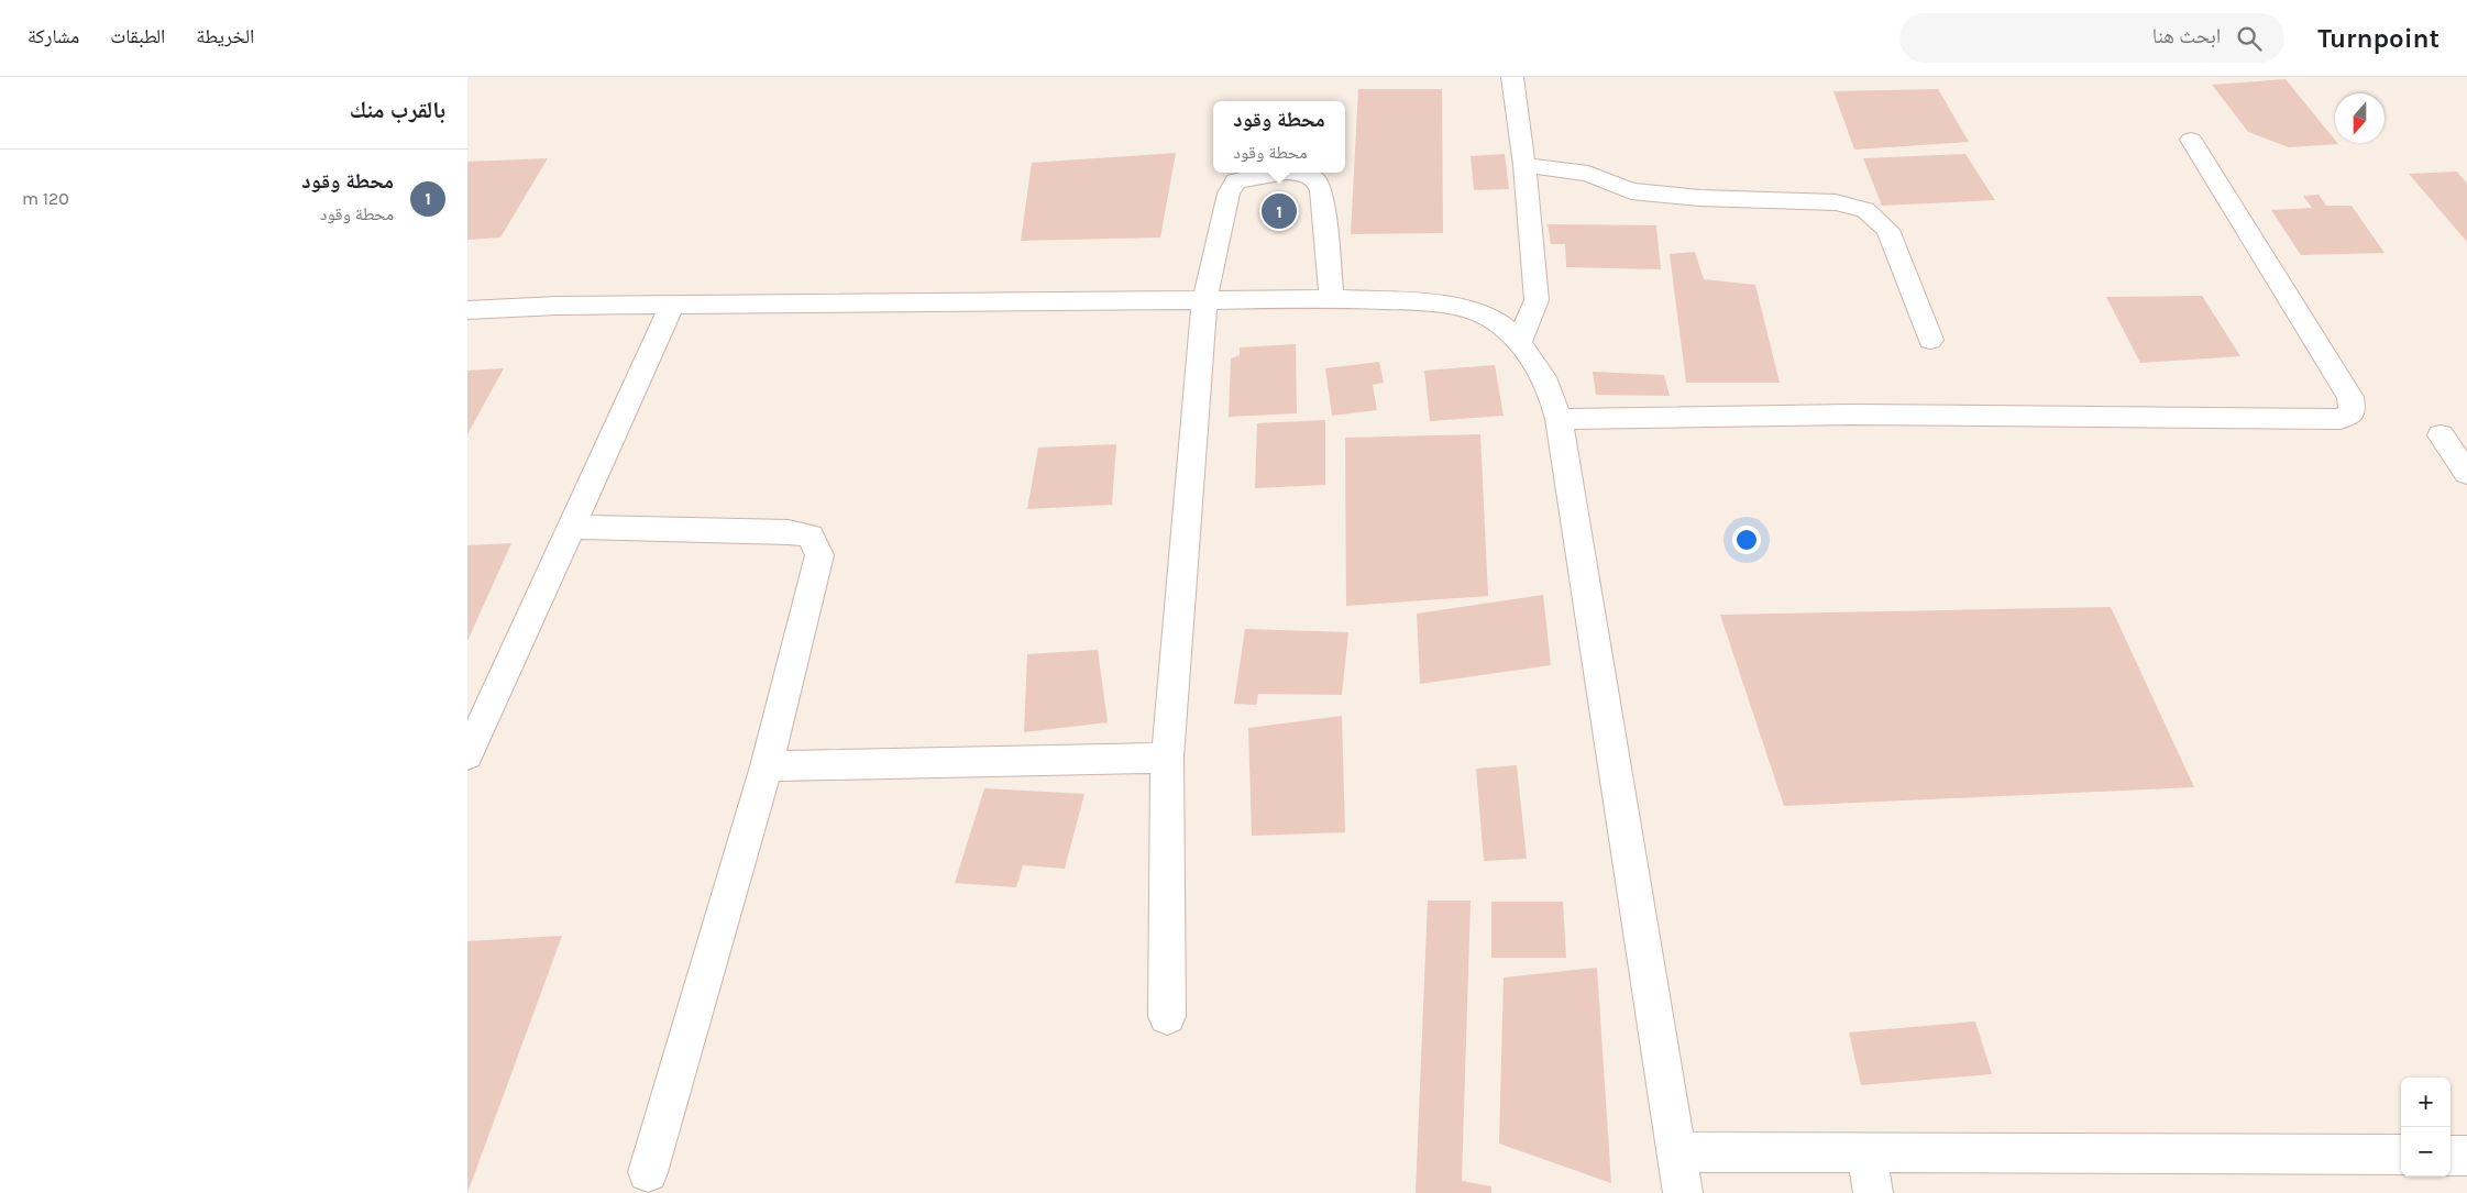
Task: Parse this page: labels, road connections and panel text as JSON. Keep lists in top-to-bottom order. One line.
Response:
{"north":"bottom","page":{"header":"Turnpoint","search":"ابحث هنا","nav":["الخريطة","الطبقات","مشاركة"],"heading":"بالقرب منك","popup":["محطة وقود","محطة وقود"],"list":[{"mark":"1","name":"محطة وقود","note":"محطة وقود","value":"120 m"}],"pins":"1","map_buttons":["+","−"]}}
